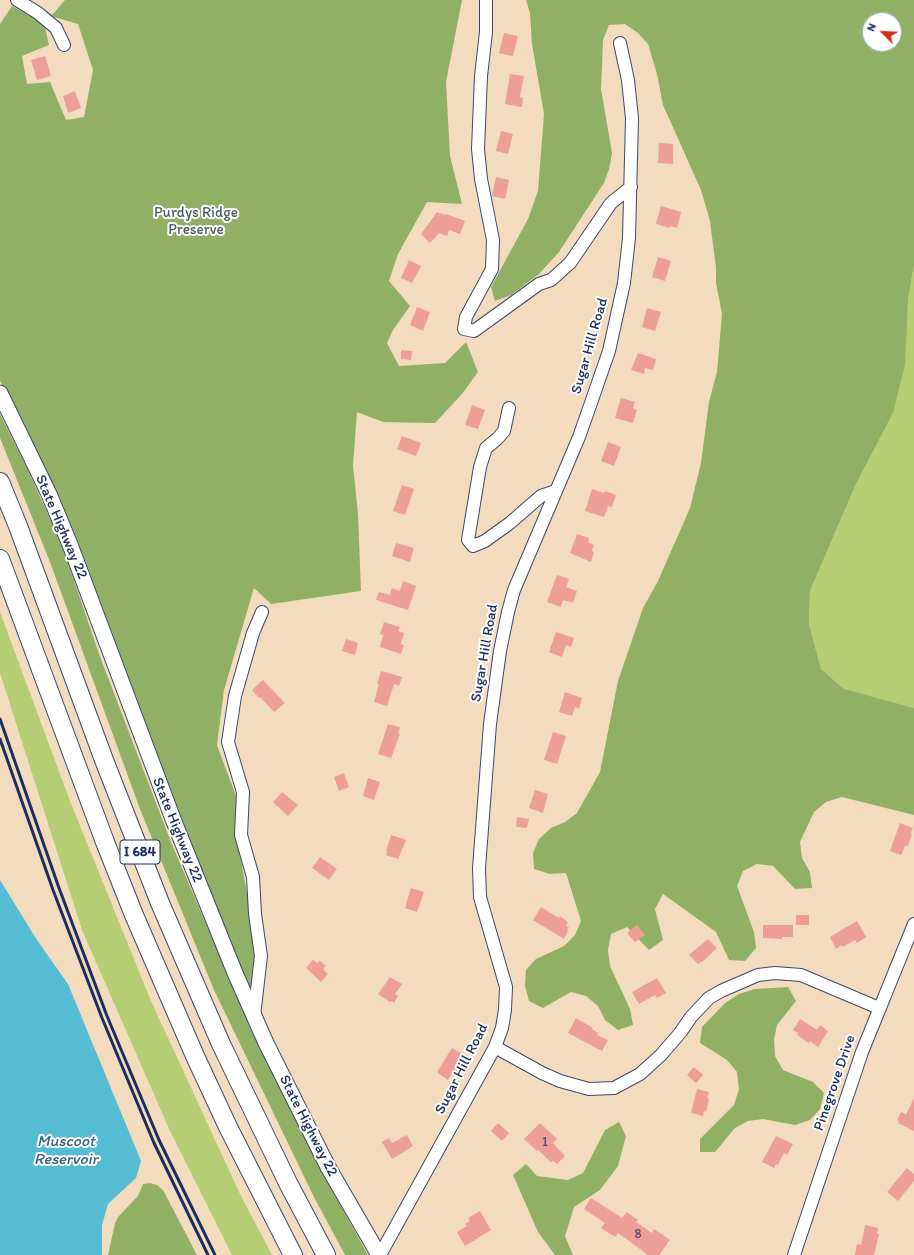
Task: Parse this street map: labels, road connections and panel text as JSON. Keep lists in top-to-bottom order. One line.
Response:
{"streets":{"highway":["I 684"],"main road":["State Highway 22"],"street":["Sugar Hill Road","Pinegrove Drive"]},"crossings":[["Sugar Hill Road","State Highway 22"]],"water":["Muscoot Reservoir"],"parks":["Purdys Ridge Preserve"],"house_numbers":["1","8"],"north":"top left"}
